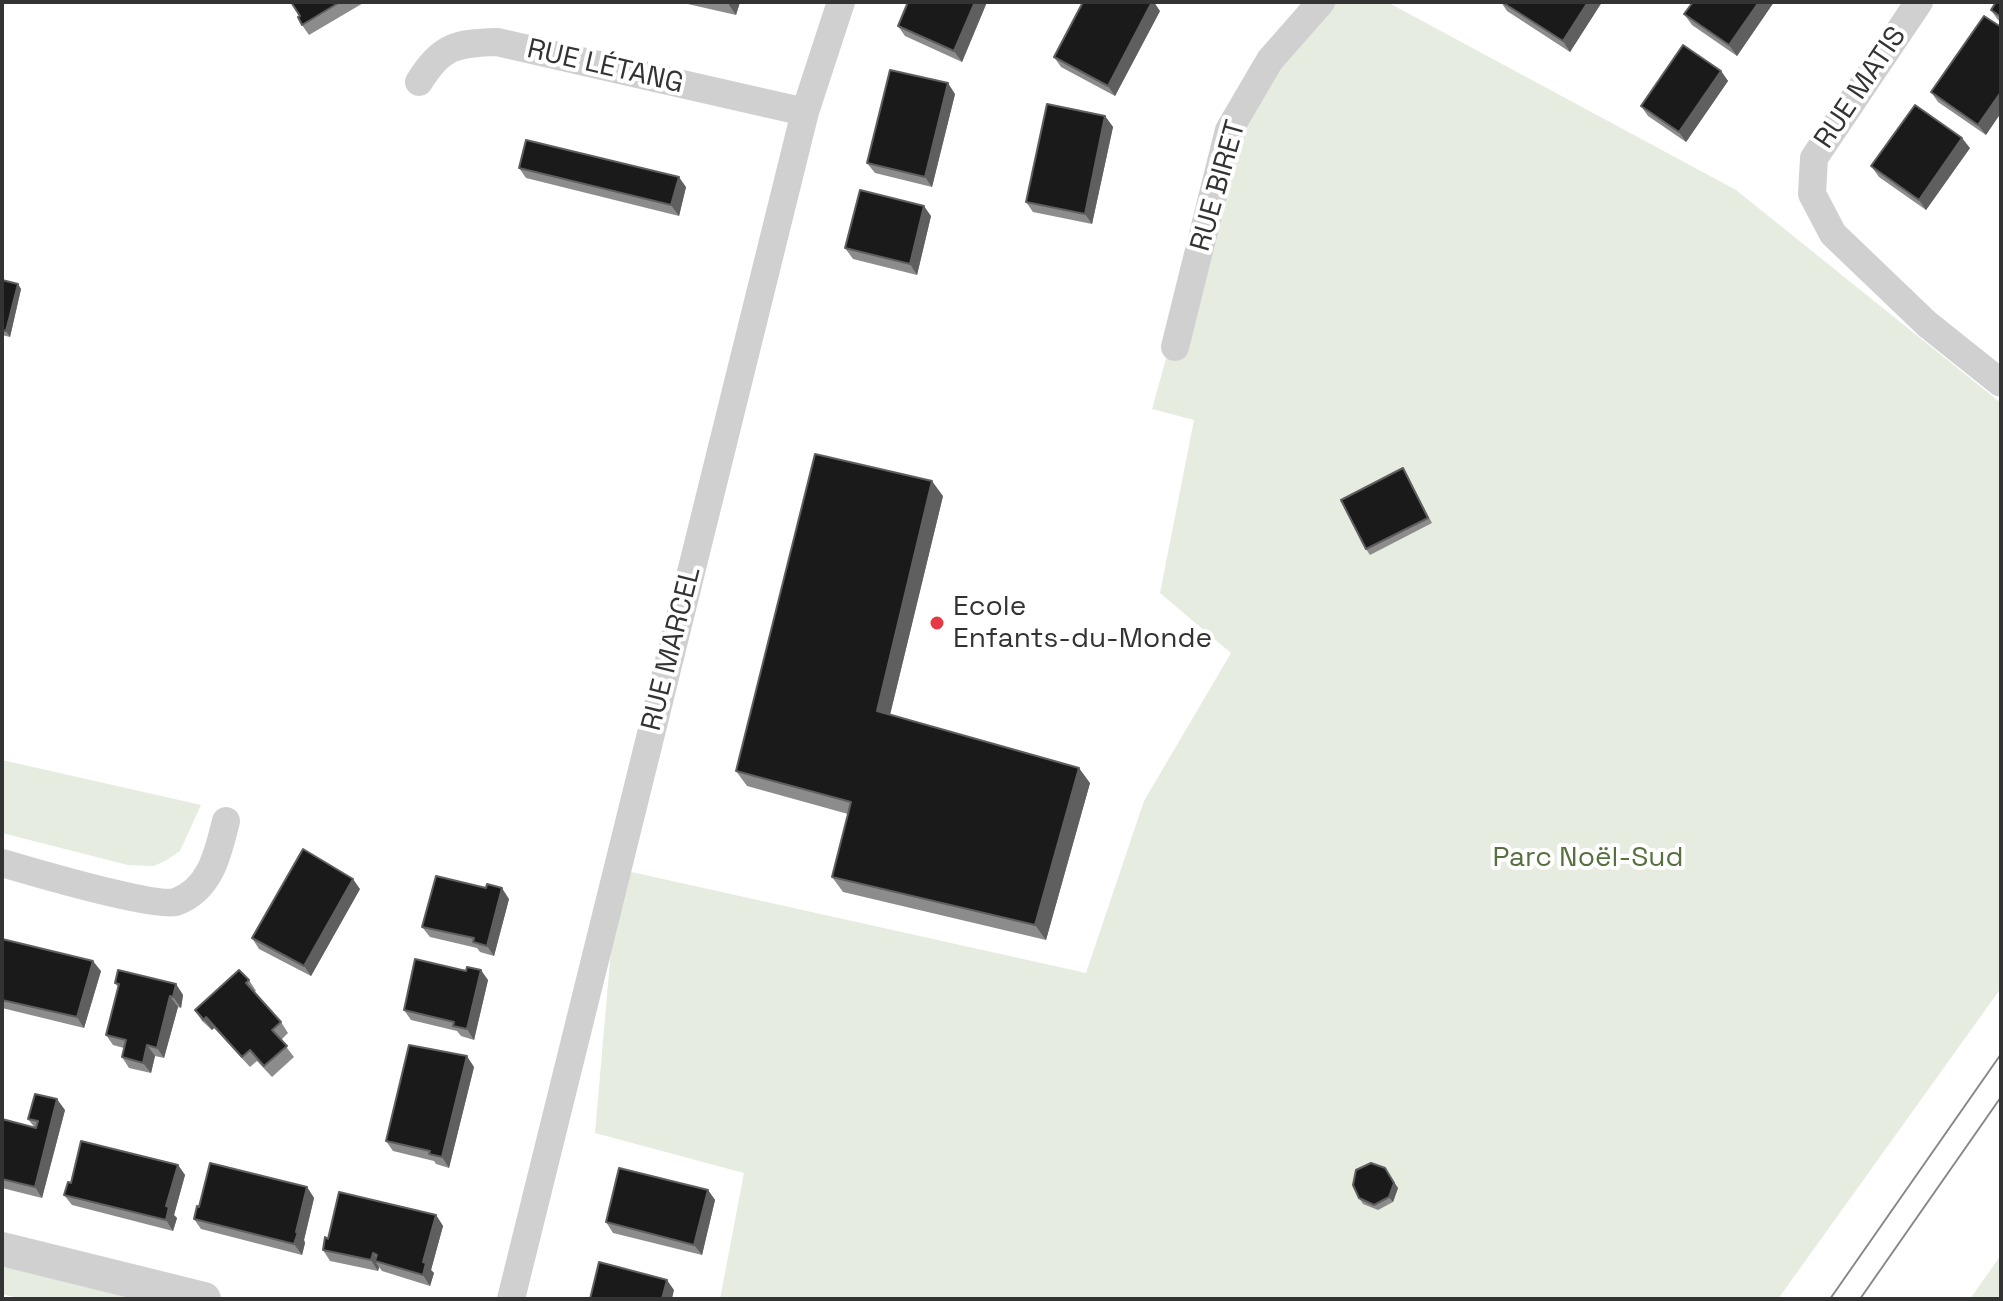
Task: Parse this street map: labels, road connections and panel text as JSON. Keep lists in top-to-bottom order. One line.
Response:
{"streets":{"street":["RUE LÉTANG","RUE MATIS","RUE BIRET","RUE MARCEL"]},"crossings":[["RUE LÉTANG","RUE MARCEL"]],"parks":["Parc Noël-Sud"],"places":["Ecole Enfants-du-Monde"]}
